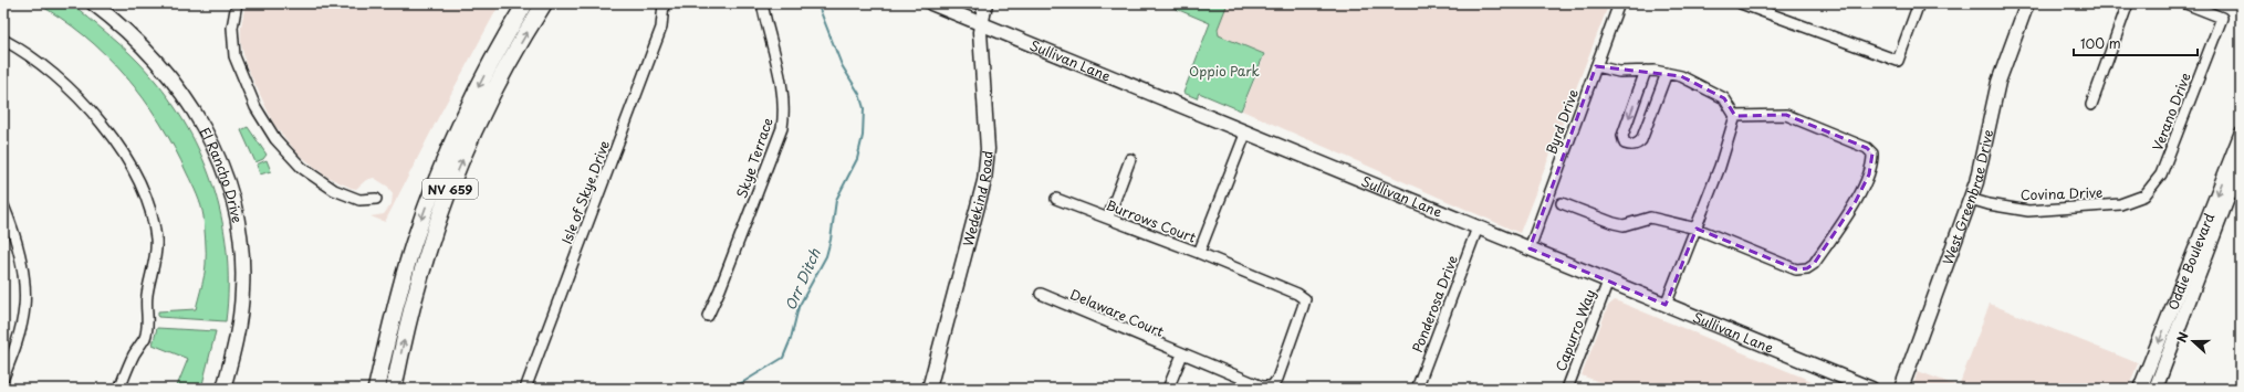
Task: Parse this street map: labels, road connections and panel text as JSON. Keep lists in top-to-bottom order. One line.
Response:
{"streets":{"main road":["NV 659"],"street":["Sullivan Lane","Verano Drive","Byrd Drive","Skye Terrace","El Rancho Drive","Isle of Skye Drive","Covina Drive","West Greenbrae Drive","Wedekind Road","Burrows Court","Oddie Boulevard","Ponderosa Drive","Delaware Court","Capurro Way"]},"crossings":[["Sullivan Lane","Byrd Drive"],["Sullivan Lane","Wedekind Road"],["Sullivan Lane","Ponderosa Drive"],["Sullivan Lane","Capurro Way"],["Verano Drive","Covina Drive"],["Covina Drive","West Greenbrae Drive"],["Burrows Court","Delaware Court"]],"water":["Orr Ditch"],"parks":["Oppio Park"],"scale_bar":"100 m","north":"left"}
